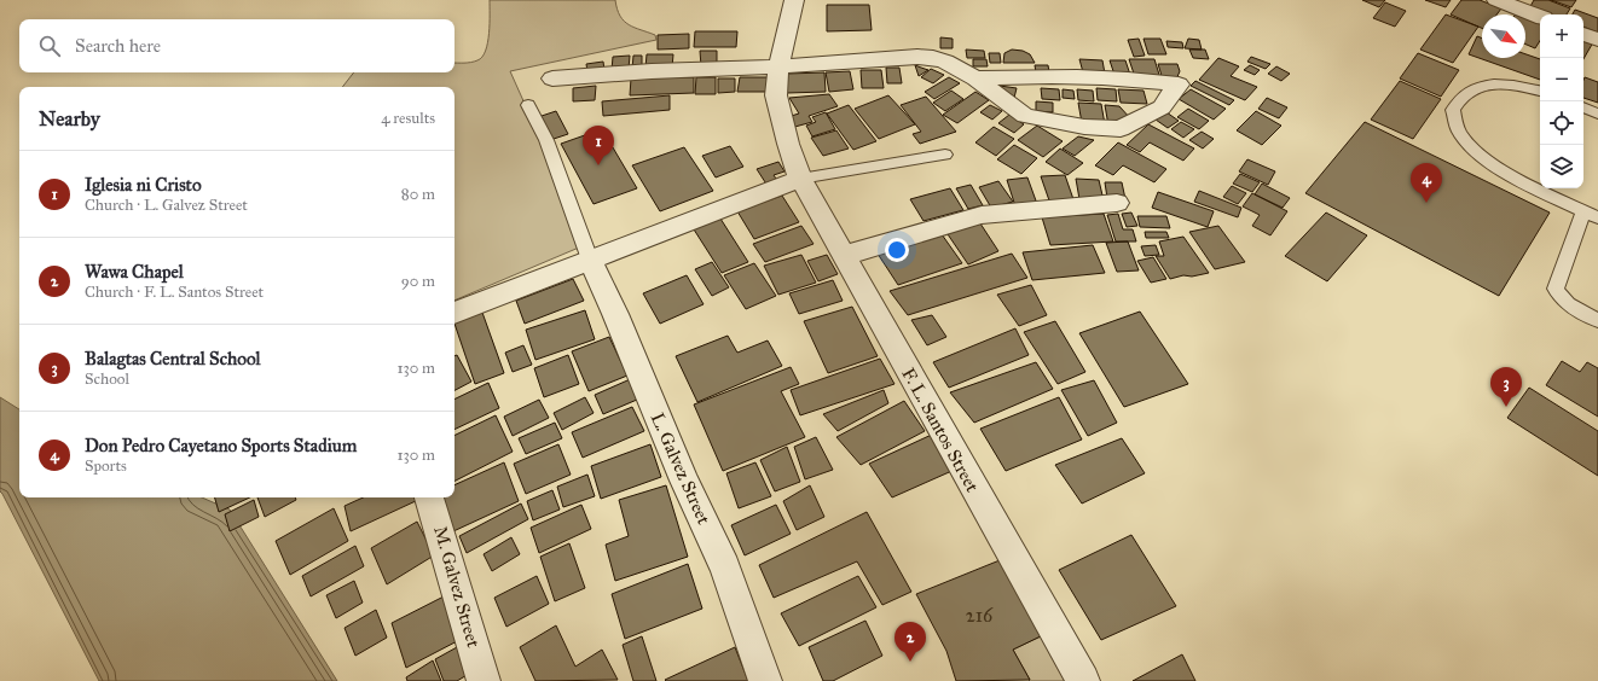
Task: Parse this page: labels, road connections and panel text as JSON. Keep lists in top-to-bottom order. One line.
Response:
{"streets":{"street":["F. L. Santos Street","L. Galvez Street","M. Galvez Street"]},"house_numbers":["216"],"north":"bottom right","page":{"map_buttons":["+","−"],"search":"Search here","heading":["Nearby","4 results"],"pins":["1","4","3","2"],"list":[{"mark":"1","name":"Iglesia ni Cristo","note":"Church · L. Galvez Street","value":"80 m"},{"mark":"2","name":"Wawa Chapel","note":"Church · F. L. Santos Street","value":"90 m"},{"mark":"3","name":"Balagtas Central School","note":"School","value":"130 m"},{"mark":"4","name":"Don Pedro Cayetano Sports Stadium","note":"Sports","value":"130 m"}]}}
